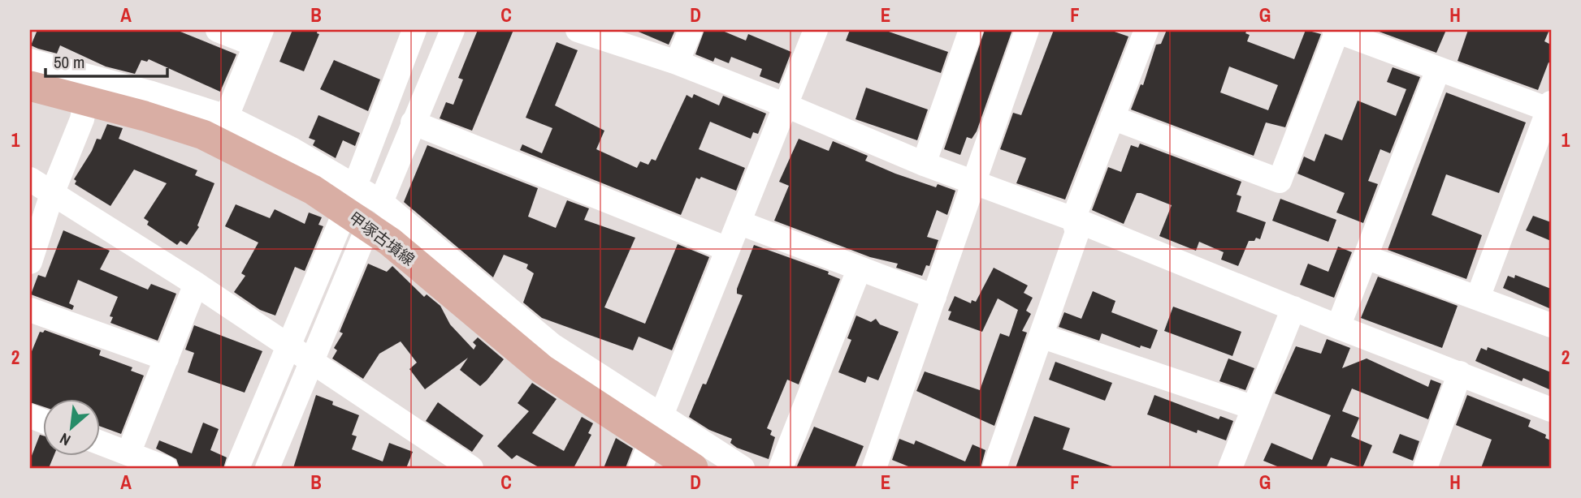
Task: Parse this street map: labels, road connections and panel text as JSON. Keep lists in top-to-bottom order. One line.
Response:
{"streets":{"main road":["甲塚古墳線"]},"scale_bar":"50 m","north":"bottom left","grid":{"columns":["A","B","C","D","E","F","G","H"],"rows":["1","2"]}}
